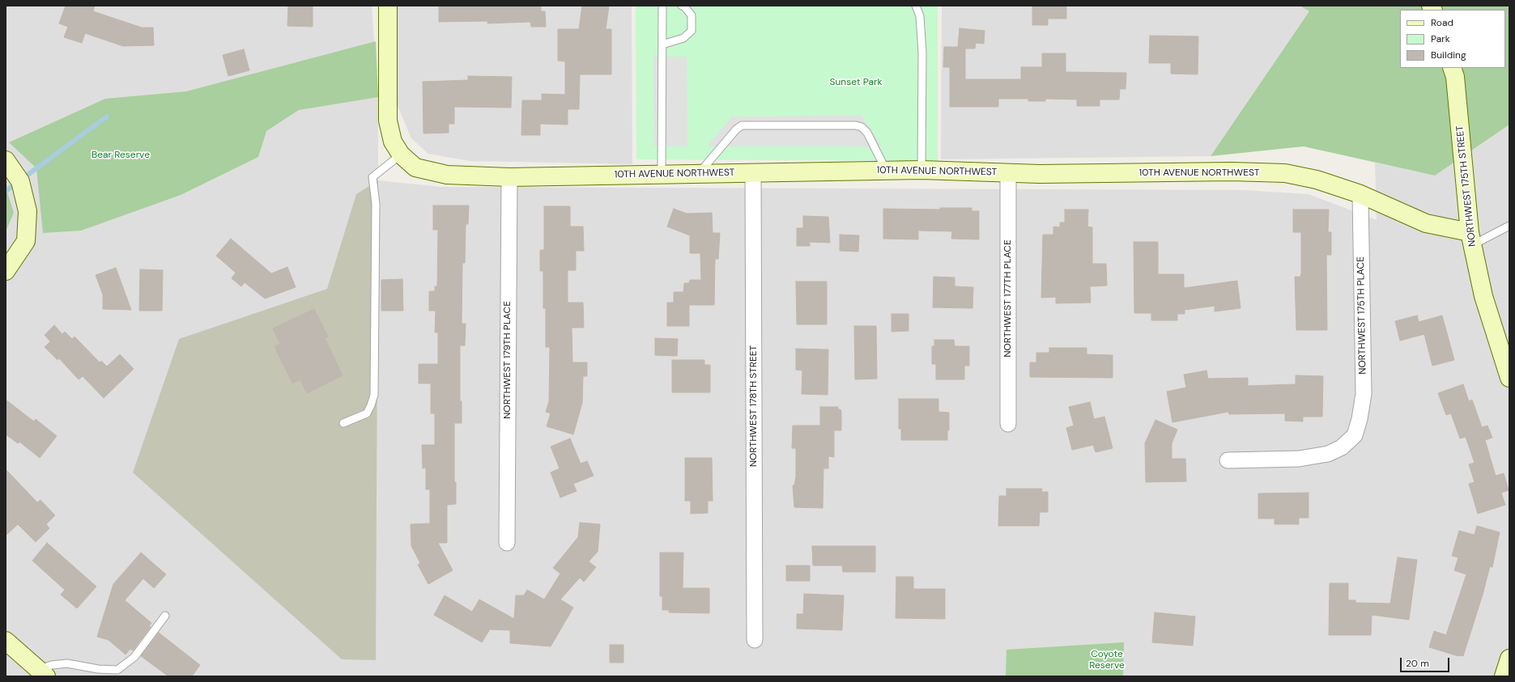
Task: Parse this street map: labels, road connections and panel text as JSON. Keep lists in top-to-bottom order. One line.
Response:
{"streets":{"street":["10TH AVENUE NORTHWEST","NORTHWEST 175TH STREET","NORTHWEST 177TH PLACE","NORTHWEST 175TH PLACE","NORTHWEST 179TH PLACE","NORTHWEST 178TH STREET"]},"crossings":[["10TH AVENUE NORTHWEST","NORTHWEST 175TH STREET"],["10TH AVENUE NORTHWEST","NORTHWEST 177TH PLACE"],["10TH AVENUE NORTHWEST","NORTHWEST 175TH PLACE"],["10TH AVENUE NORTHWEST","NORTHWEST 179TH PLACE"],["10TH AVENUE NORTHWEST","NORTHWEST 178TH STREET"]],"parks":["Sunset Park","Bear Reserve","Coyote Reserve"],"legend":["Road","Park","Building"],"scale_bar":"20 m"}
